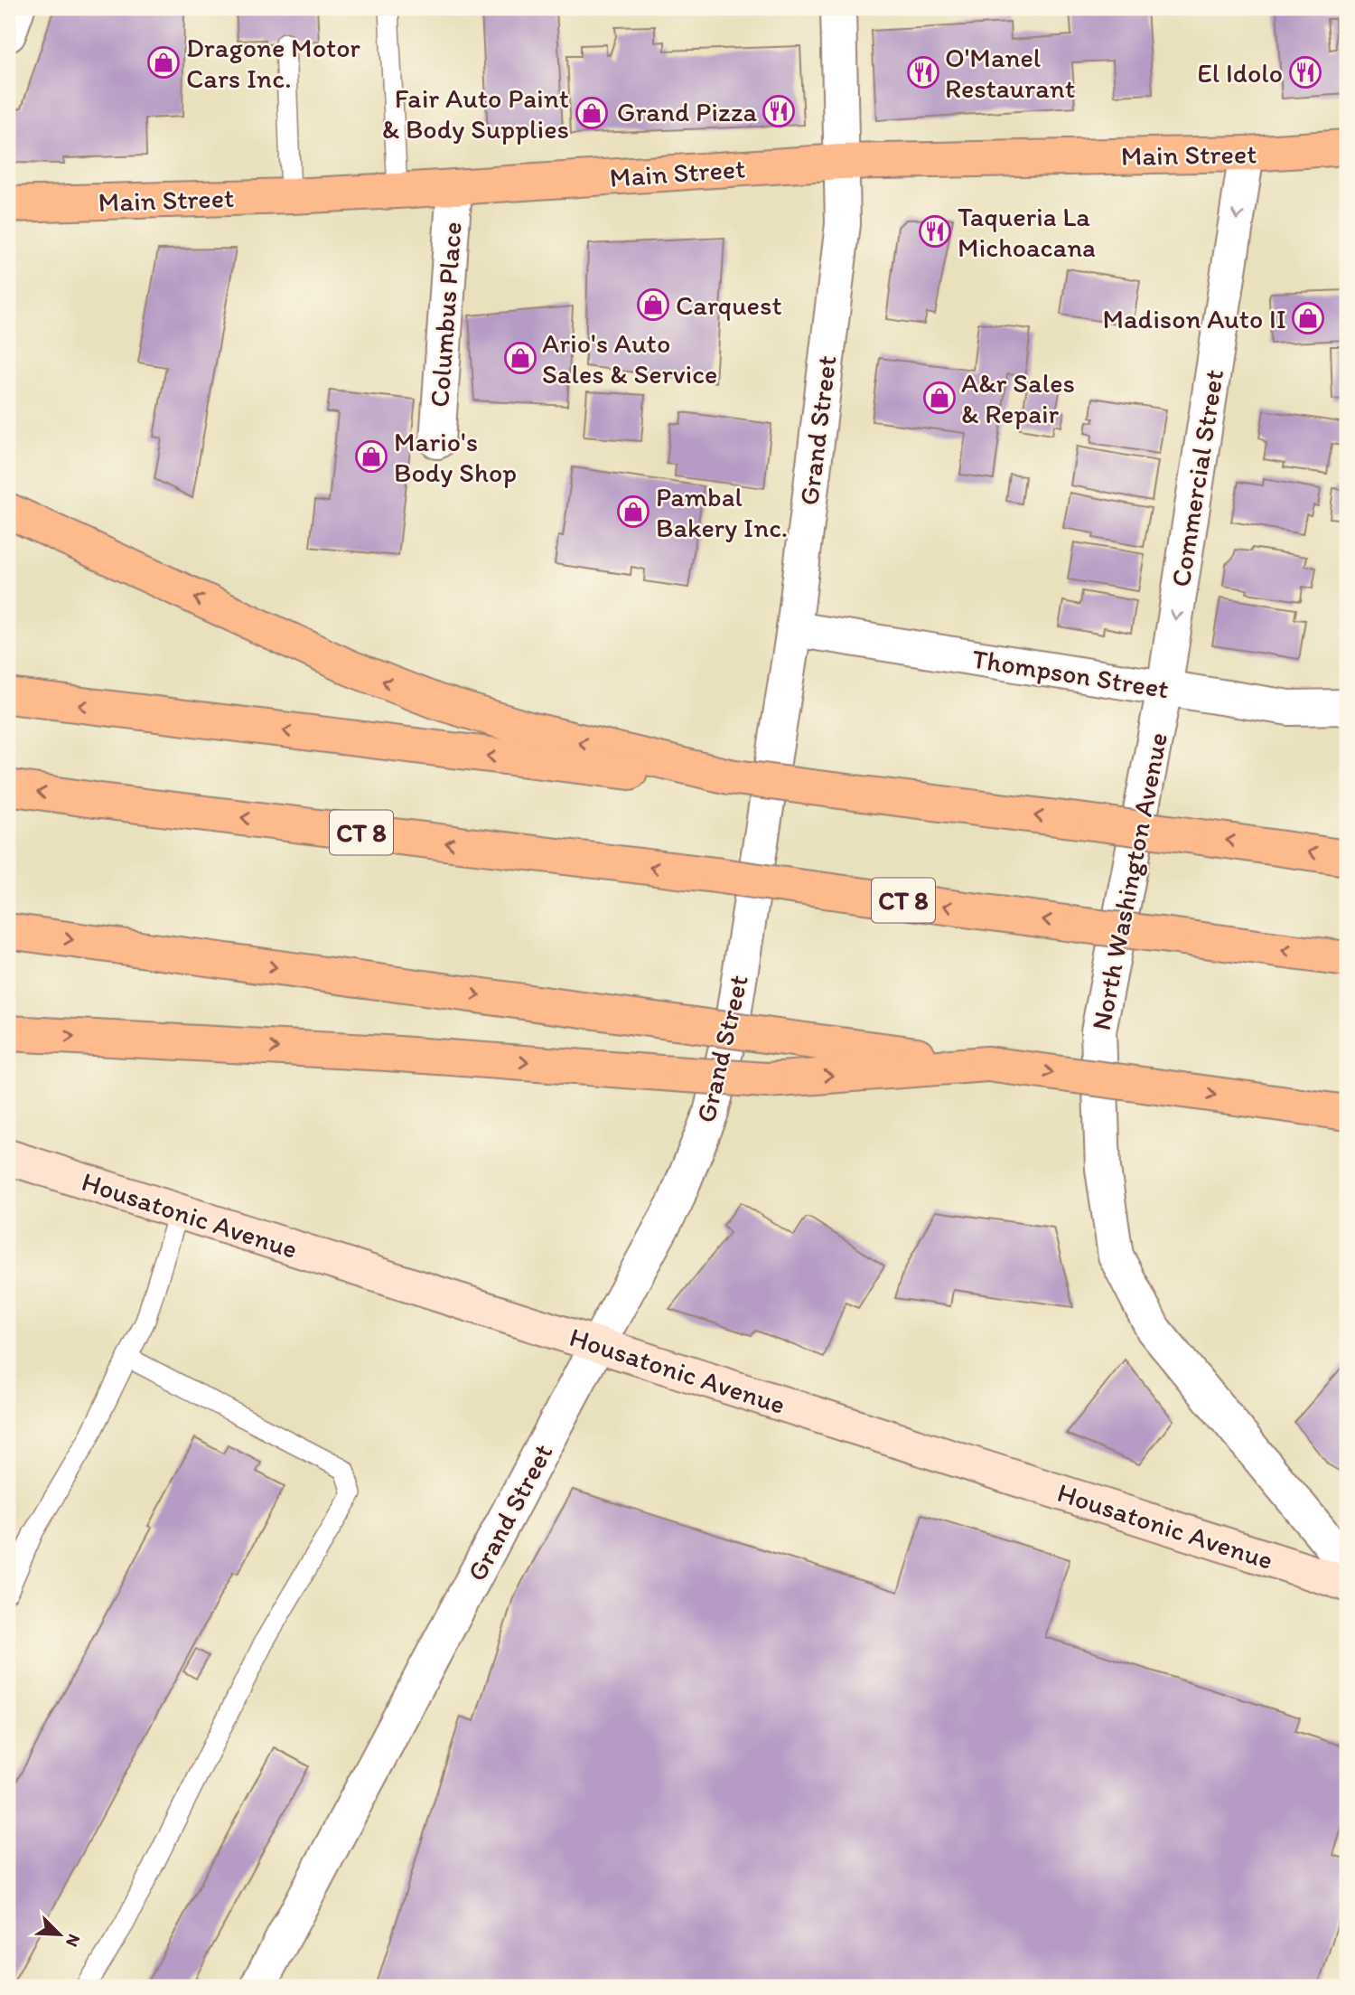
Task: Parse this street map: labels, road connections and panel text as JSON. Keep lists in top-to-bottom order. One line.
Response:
{"streets":{"main road":["Main Street","CT 8","Housatonic Avenue"],"street":["Columbus Place","Grand Street","Commercial Street","Thompson Street","North Washington Avenue"]},"crossings":[["Main Street","Columbus Place"],["Main Street","Grand Street"],["Main Street","Commercial Street"],["Grand Street","Thompson Street"],["Grand Street","Housatonic Avenue"],["Commercial Street","Thompson Street"],["Commercial Street","North Washington Avenue"],["Thompson Street","North Washington Avenue"]],"one_way":["Commercial Street"],"places":{"shop":["Dragone Motor Cars Inc.","Fair Auto Paint & Body Supplies","Carquest","Madison Auto II","Ario's Auto Sales & Service","A&r Sales & Repair","Mario's Body Shop","Pambal Bakery Inc."],"restaurant":["O'Manel Restaurant","El Idolo","Grand Pizza","Taqueria La Michoacana"]},"north":"bottom right"}
